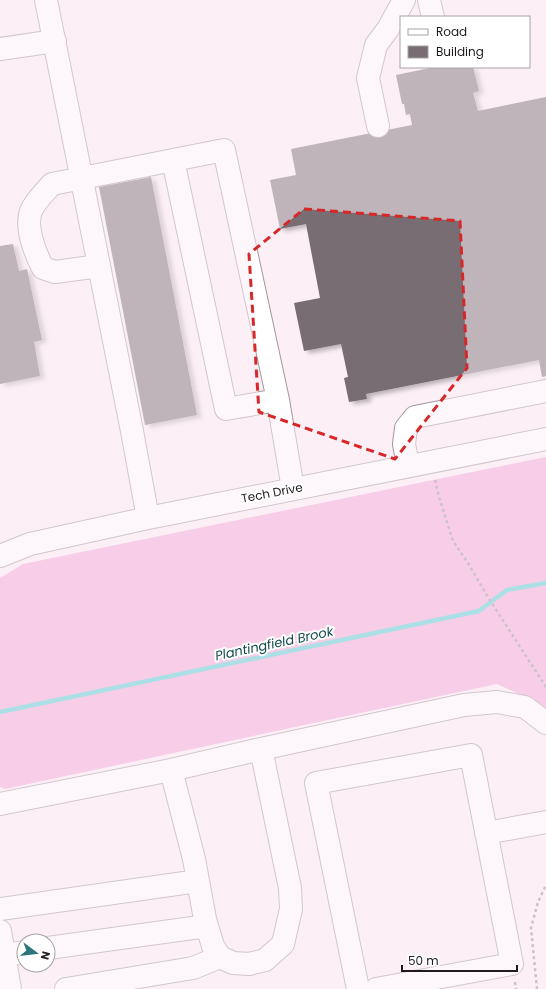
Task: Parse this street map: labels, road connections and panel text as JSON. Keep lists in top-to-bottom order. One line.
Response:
{"streets":{"lane":["Tech Drive"]},"water":["Plantingfield Brook"],"legend":["Road","Building"],"scale_bar":"50 m","north":"right"}
